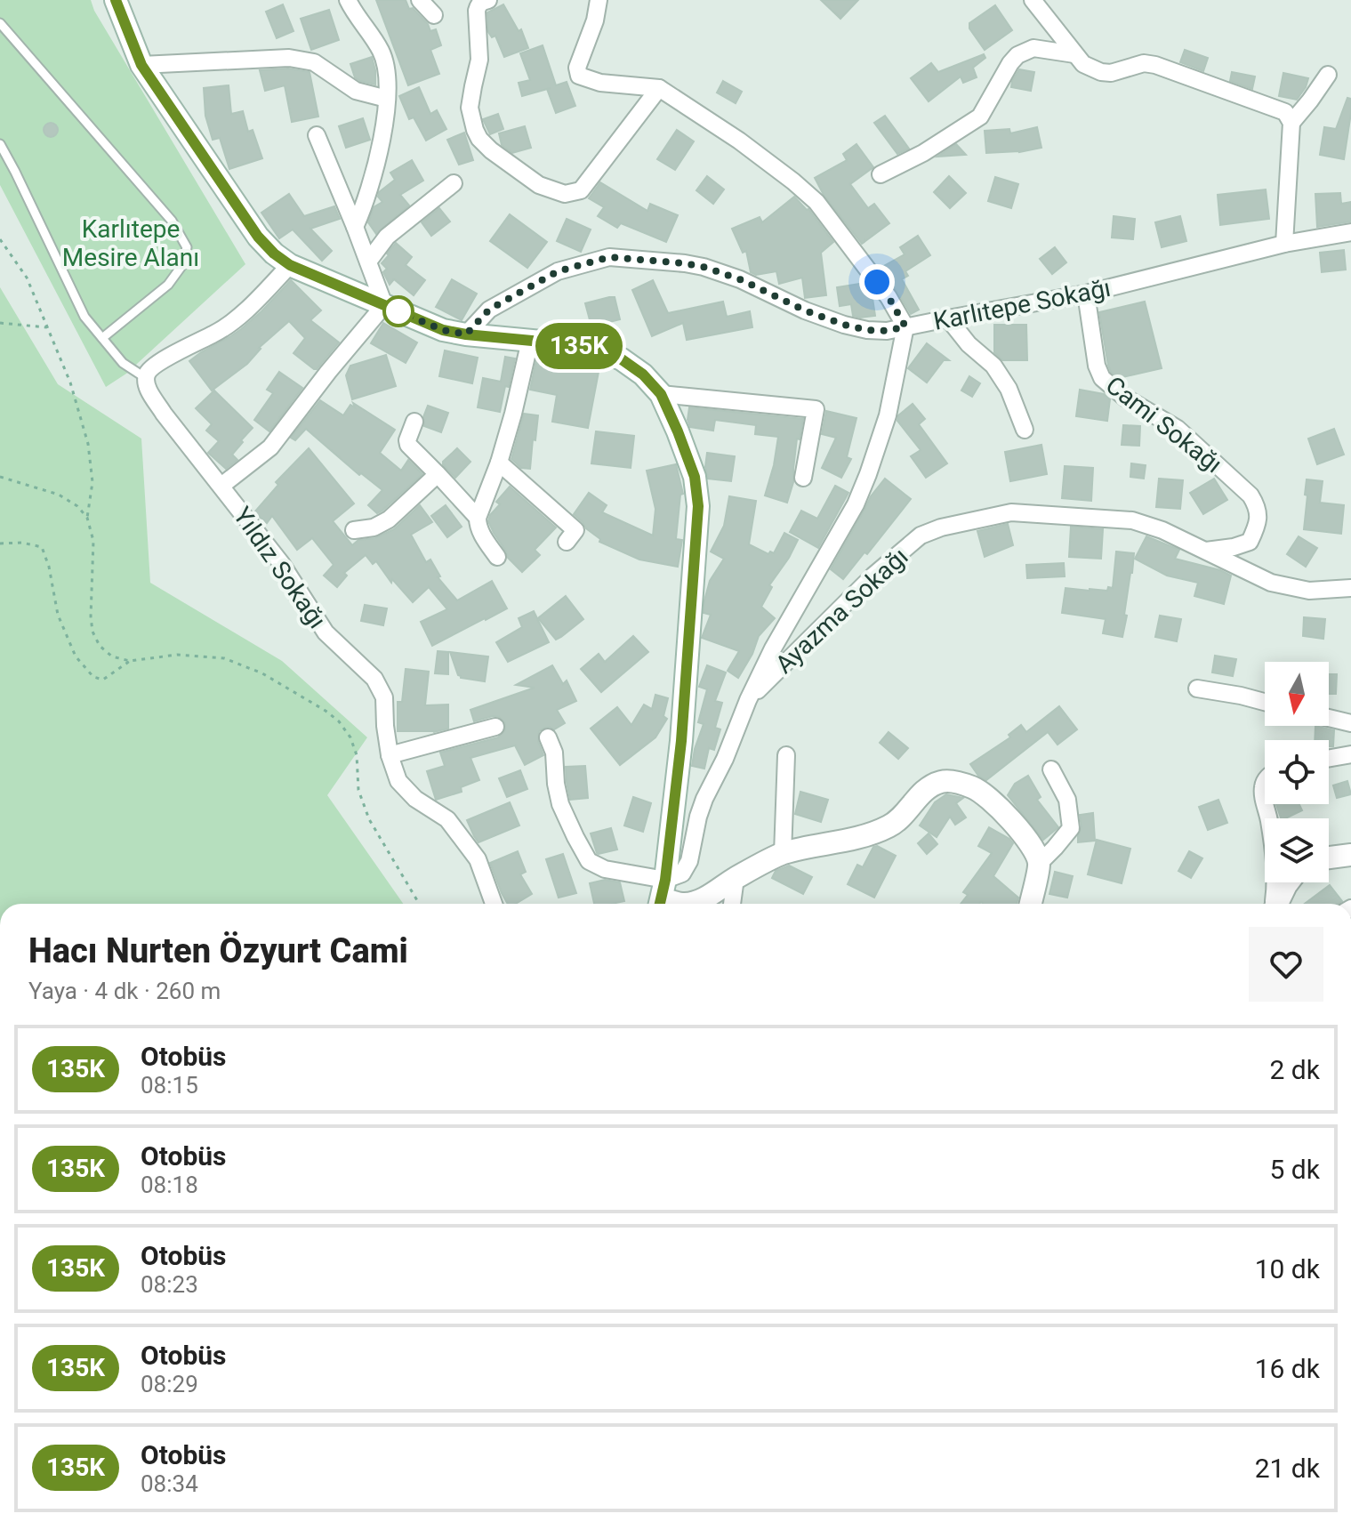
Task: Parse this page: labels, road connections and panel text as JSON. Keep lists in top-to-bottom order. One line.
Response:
{"streets":{"street":["Karlıtepe Sokağı","Cami Sokağı","Yıldız Sokağı","Ayazma Sokağı"]},"crossings":[["Karlıtepe Sokağı","Cami Sokağı"],["Cami Sokağı","Ayazma Sokağı"]],"parks":["Karlıtepe Mesire Alanı"],"lines":["bus line 135K"],"north":"bottom","page":{"on_map":"135K","heading":["Hacı Nurten Özyurt Cami","Yaya · 4 dk · 260 m"],"list":[{"mark":"135K","name":"Otobüs","note":"08:15","value":"2 dk"},{"mark":"135K","name":"Otobüs","note":"08:18","value":"5 dk"},{"mark":"135K","name":"Otobüs","note":"08:23","value":"10 dk"},{"mark":"135K","name":"Otobüs","note":"08:29","value":"16 dk"},{"mark":"135K","name":"Otobüs","note":"08:34","value":"21 dk"}]}}
